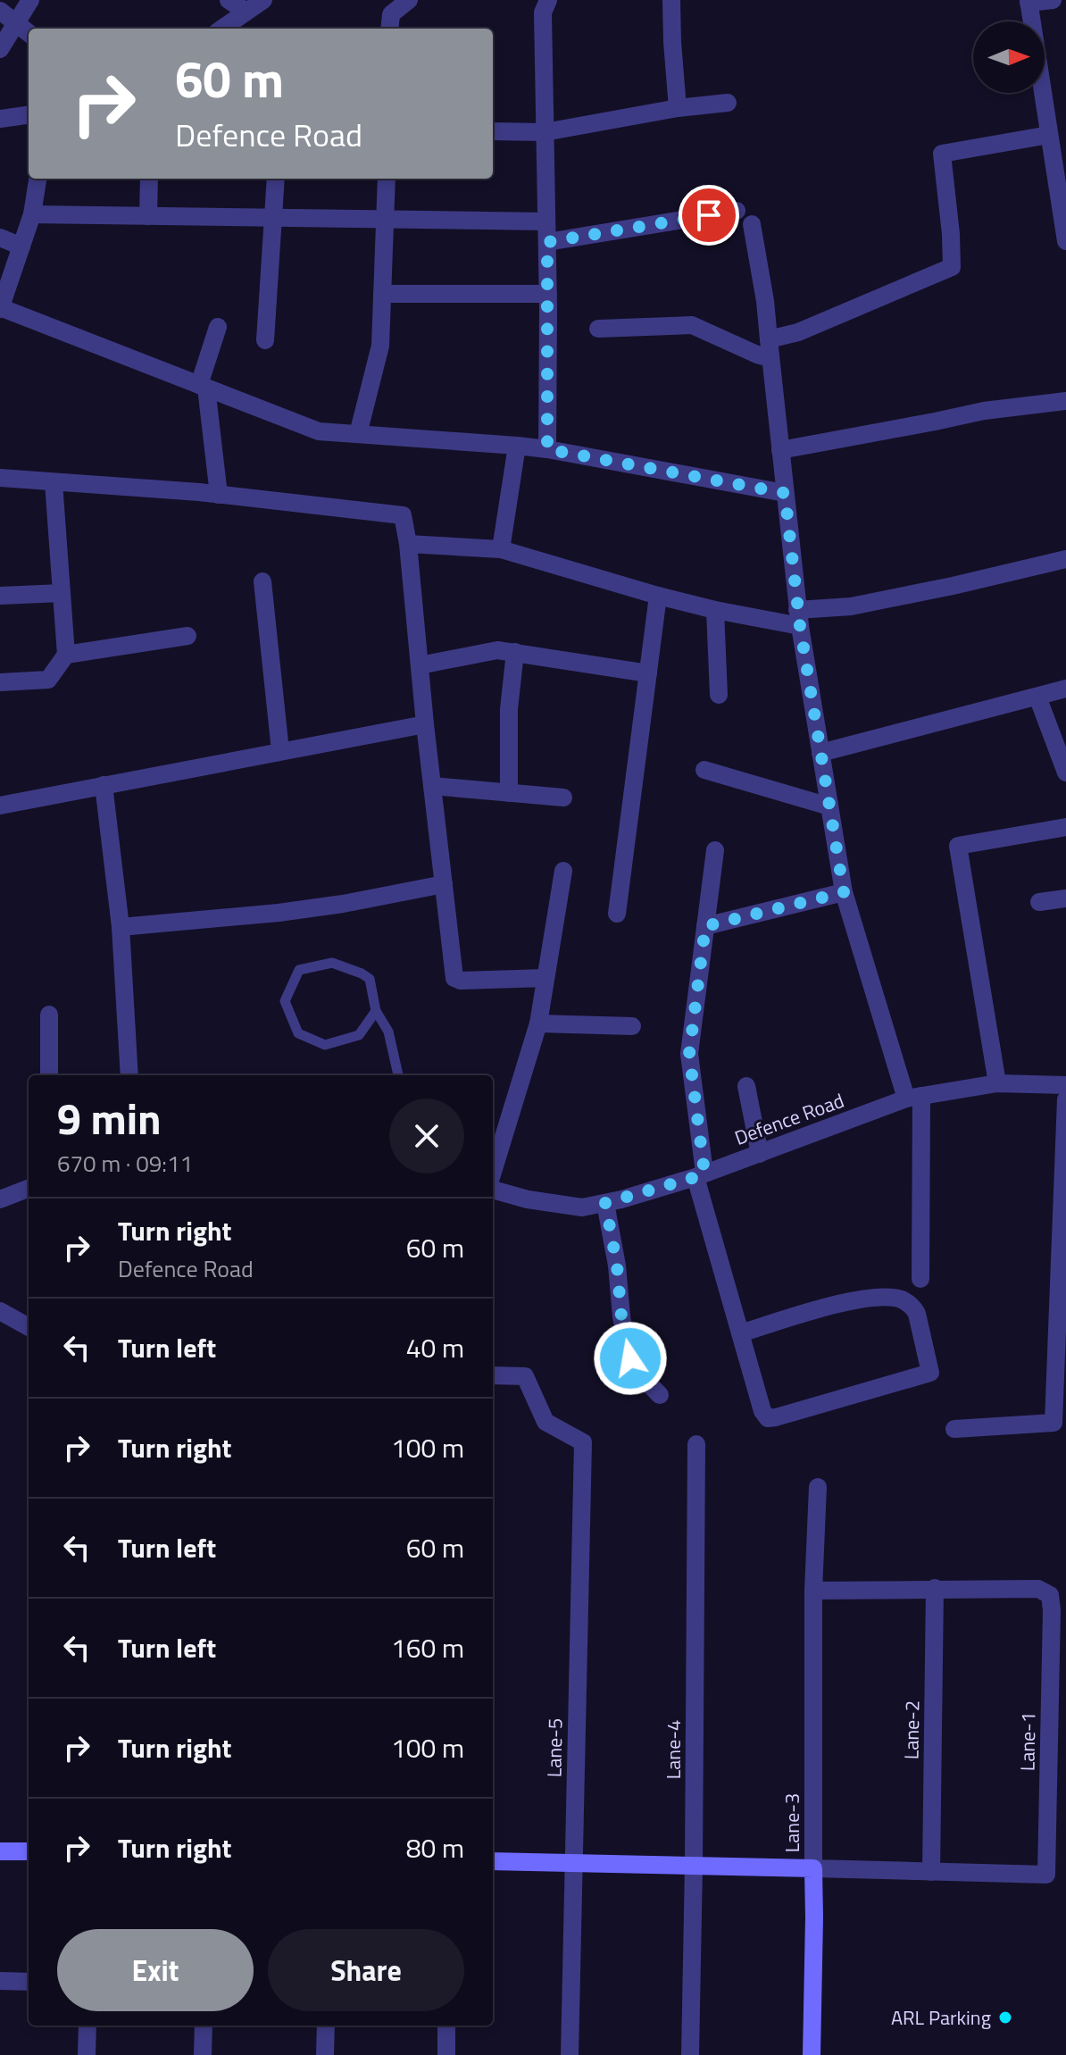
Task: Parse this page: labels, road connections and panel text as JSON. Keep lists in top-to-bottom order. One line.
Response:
{"streets":{"street":["Defence Road","Lane-2","Lane-1","Lane-5","Lane-4","Lane-3"]},"crossings":[["Lane-2","Lane-1"]],"places":["ARL Parking"],"north":"right","page":{"turn":["60 m","Defence Road"],"heading":["9 min","670 m · 09:11"],"list":[{"name":"Turn right","note":"Defence Road","value":"60 m"},{"name":"Turn left","value":"40 m"},{"name":"Turn right","value":"100 m"},{"name":"Turn left","value":"60 m"},{"name":"Turn left","value":"160 m"},{"name":"Turn right","value":"100 m"},{"name":"Turn right","value":"80 m"}],"buttons":["Exit","Share"]}}
